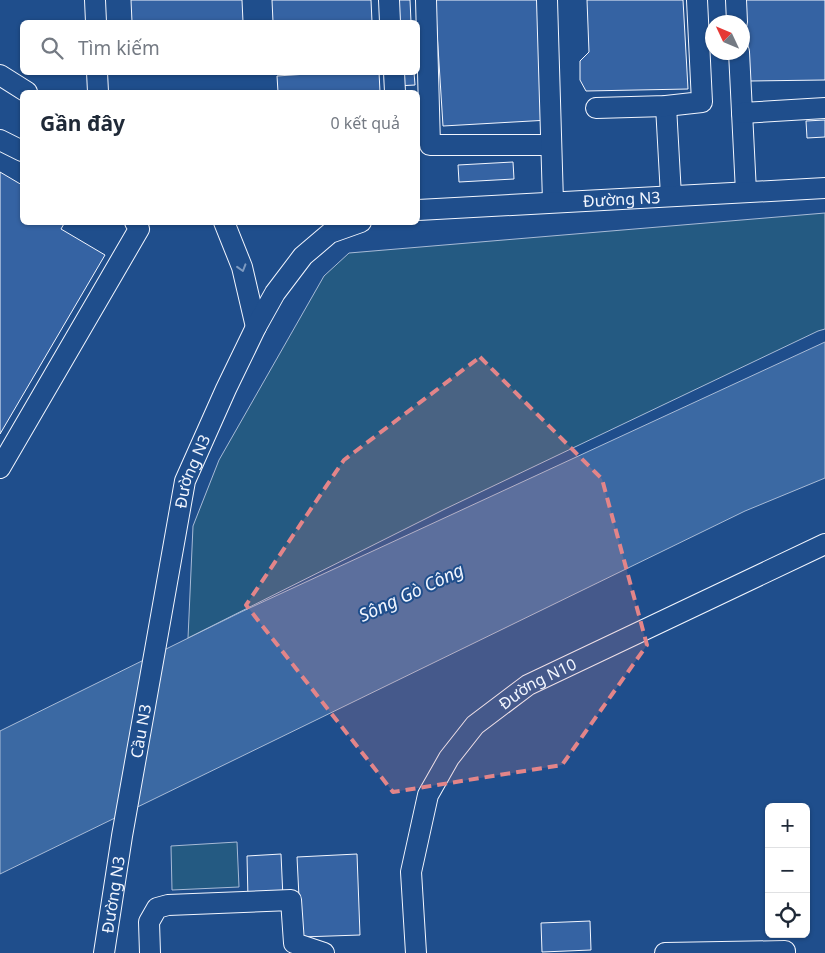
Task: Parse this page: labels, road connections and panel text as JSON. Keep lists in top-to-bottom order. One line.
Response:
{"streets":{"street":["Đường N3","Đường N10","Cầu N3"]},"crossings":[["Đường N3","Cầu N3"]],"water":["Sông Gò Công"],"north":"top left","page":{"search":"Tìm kiếm","heading":["Gần đây","0 kết quả"],"map_buttons":["+","−"]}}
